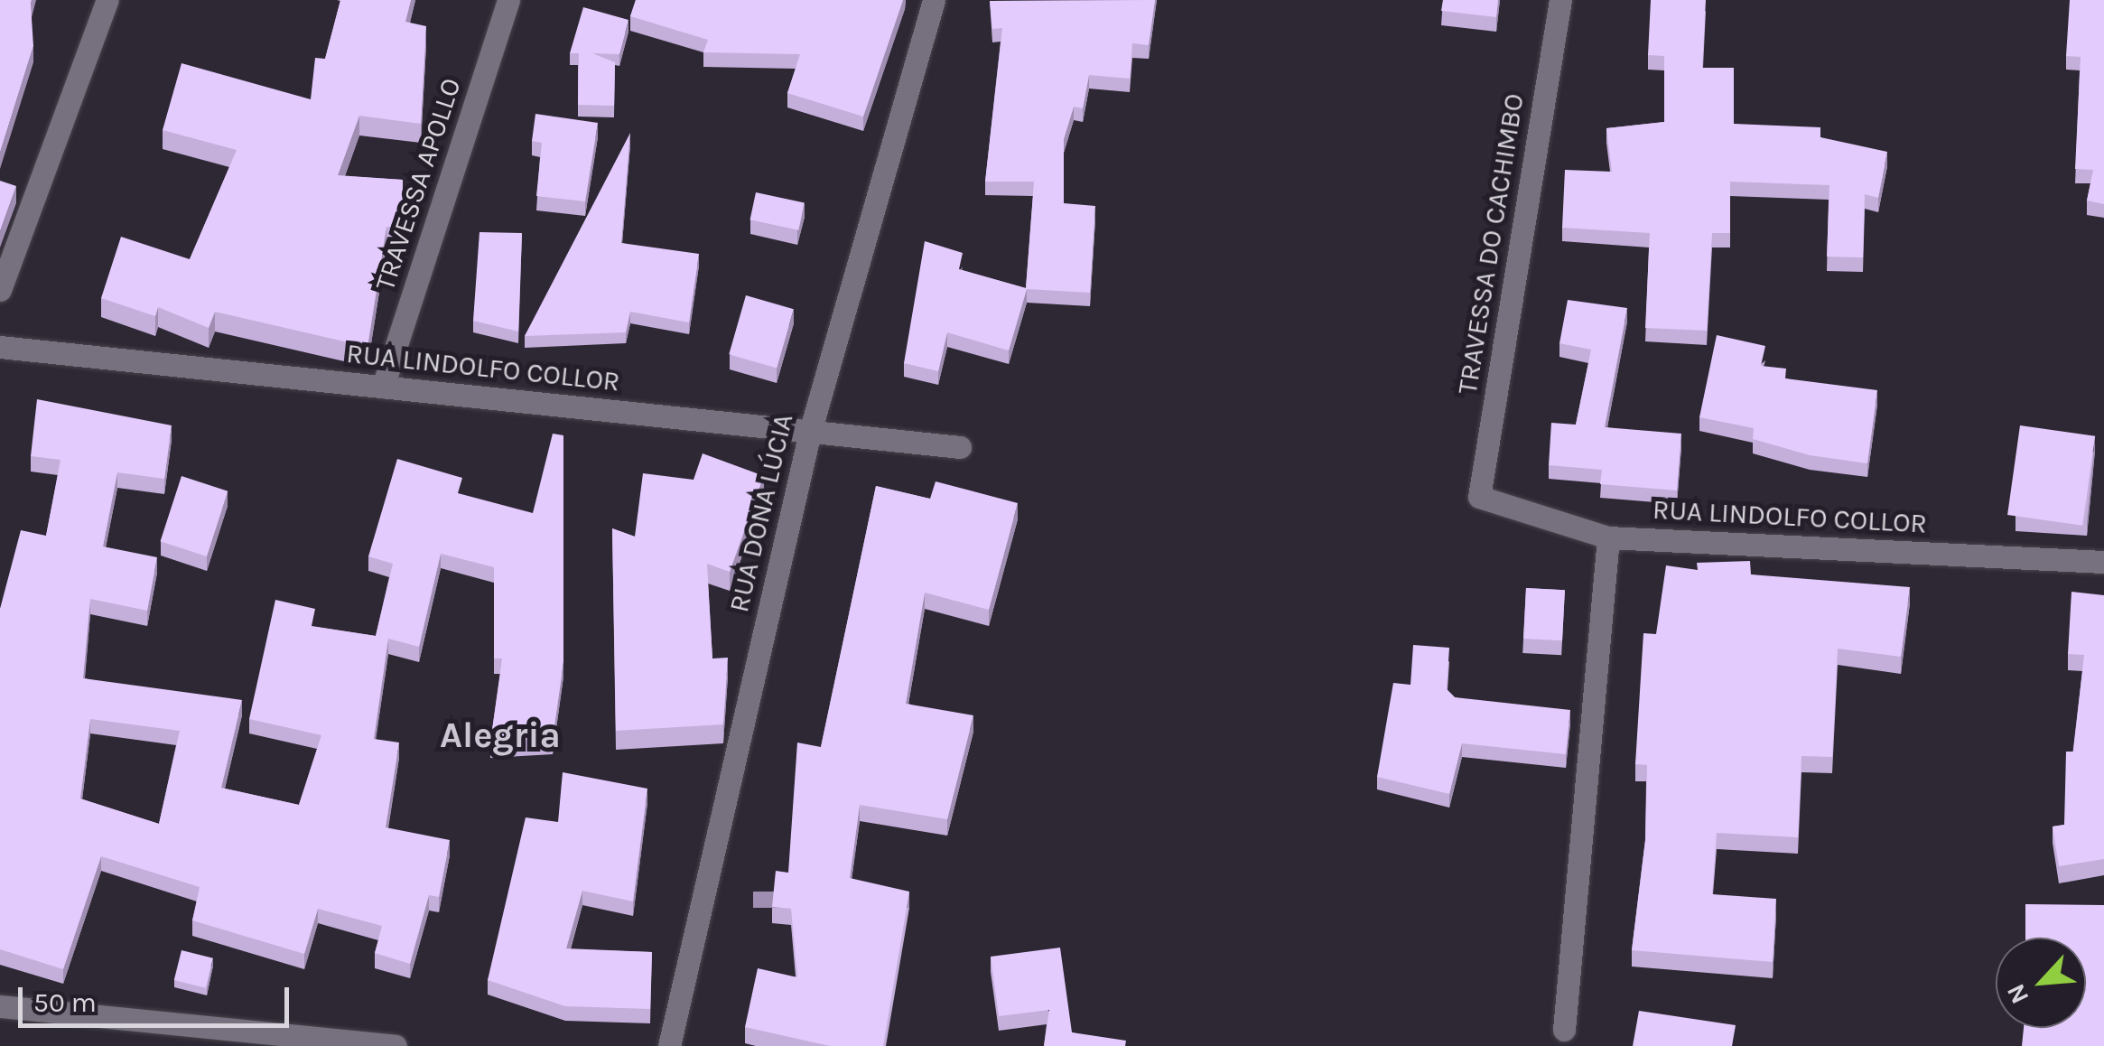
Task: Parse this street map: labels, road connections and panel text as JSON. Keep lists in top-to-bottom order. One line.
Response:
{"streets":{"street":["TRAVESSA APOLLO","TRAVESSA DO CACHIMBO","RUA LINDOLFO COLLOR","RUA DONA LÚCIA"]},"crossings":[["TRAVESSA APOLLO","RUA LINDOLFO COLLOR"],["TRAVESSA DO CACHIMBO","RUA LINDOLFO COLLOR"],["RUA LINDOLFO COLLOR","RUA DONA LÚCIA"]],"districts":["Alegria"],"scale_bar":"50 m","north":"bottom left"}
